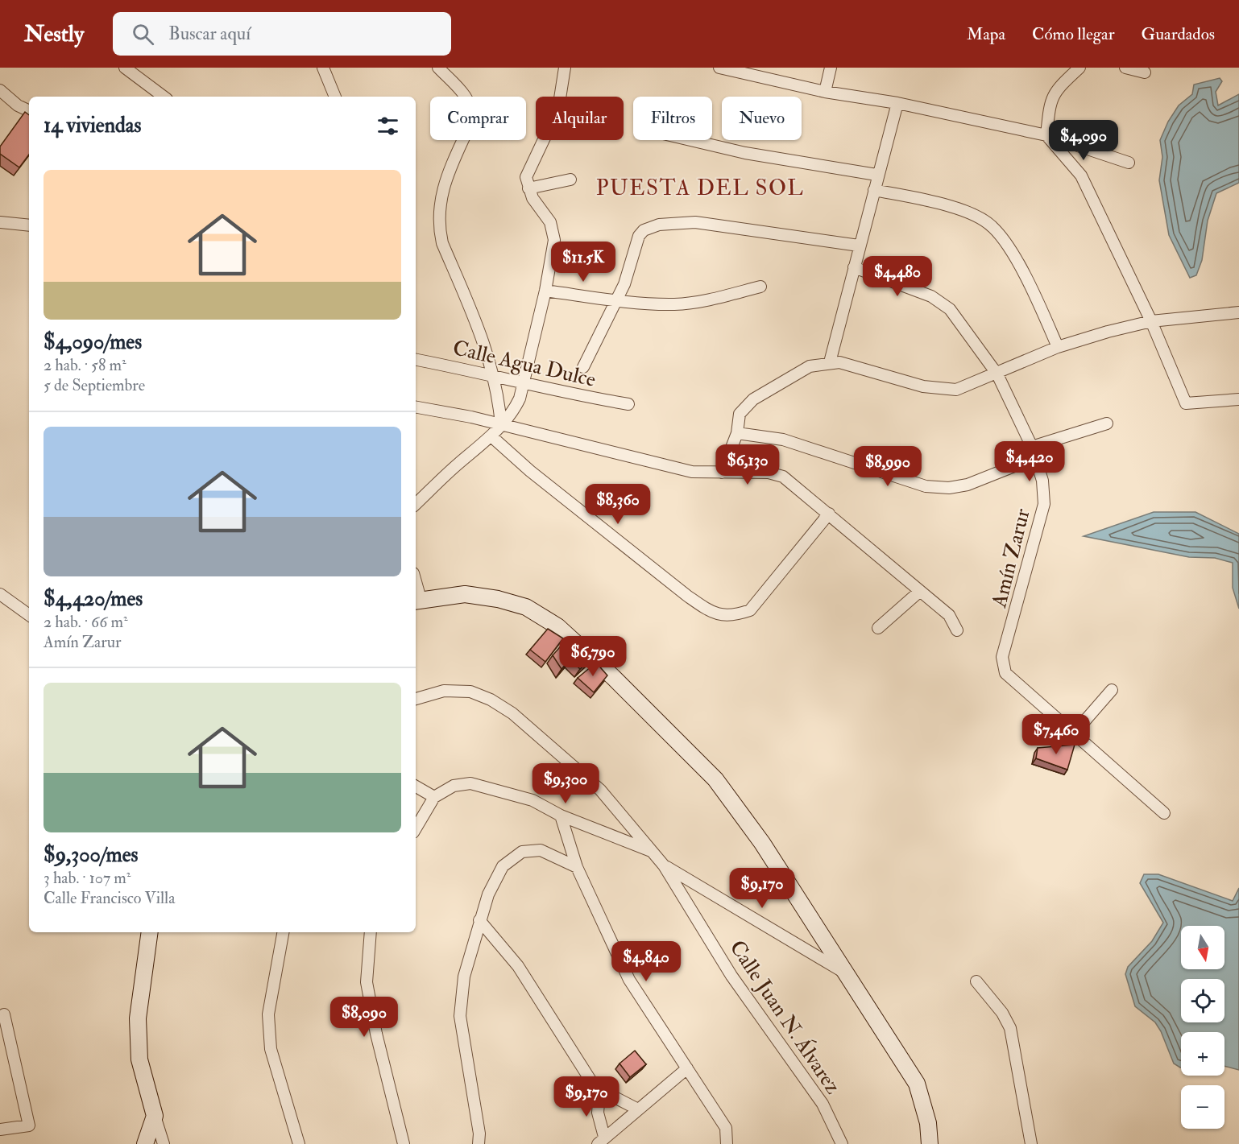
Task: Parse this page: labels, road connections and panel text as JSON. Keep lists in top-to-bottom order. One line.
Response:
{"streets":{"street":["Calle Agua Dulce","Amín Zarur","Calle Juan N. Álvarez"]},"districts":["PUESTA DEL SOL"],"north":"bottom","page":{"header":"Nestly","search":"Buscar aquí","nav":["Mapa","Cómo llegar","Guardados"],"chip":["Comprar","Alquilar","Filtros","Nuevo"],"heading":"14 viviendas","price":["$4,090","$11.5K","$4,480","$4,420","$6,130","$8,990","$8,360","$6,790","$7,460","$9,300","$9,170","$4,840","$8,090","$9,170"],"list":[{"name":"$4,090/mes","note":"2 hab. · 58 m² · 5 de Septiembre"},{"name":"$4,420/mes","note":"2 hab. · 66 m² · Amín Zarur"},{"name":"$9,300/mes","note":"3 hab. · 107 m² · Calle Francisco Villa"}],"map_buttons":["+","−"]}}
